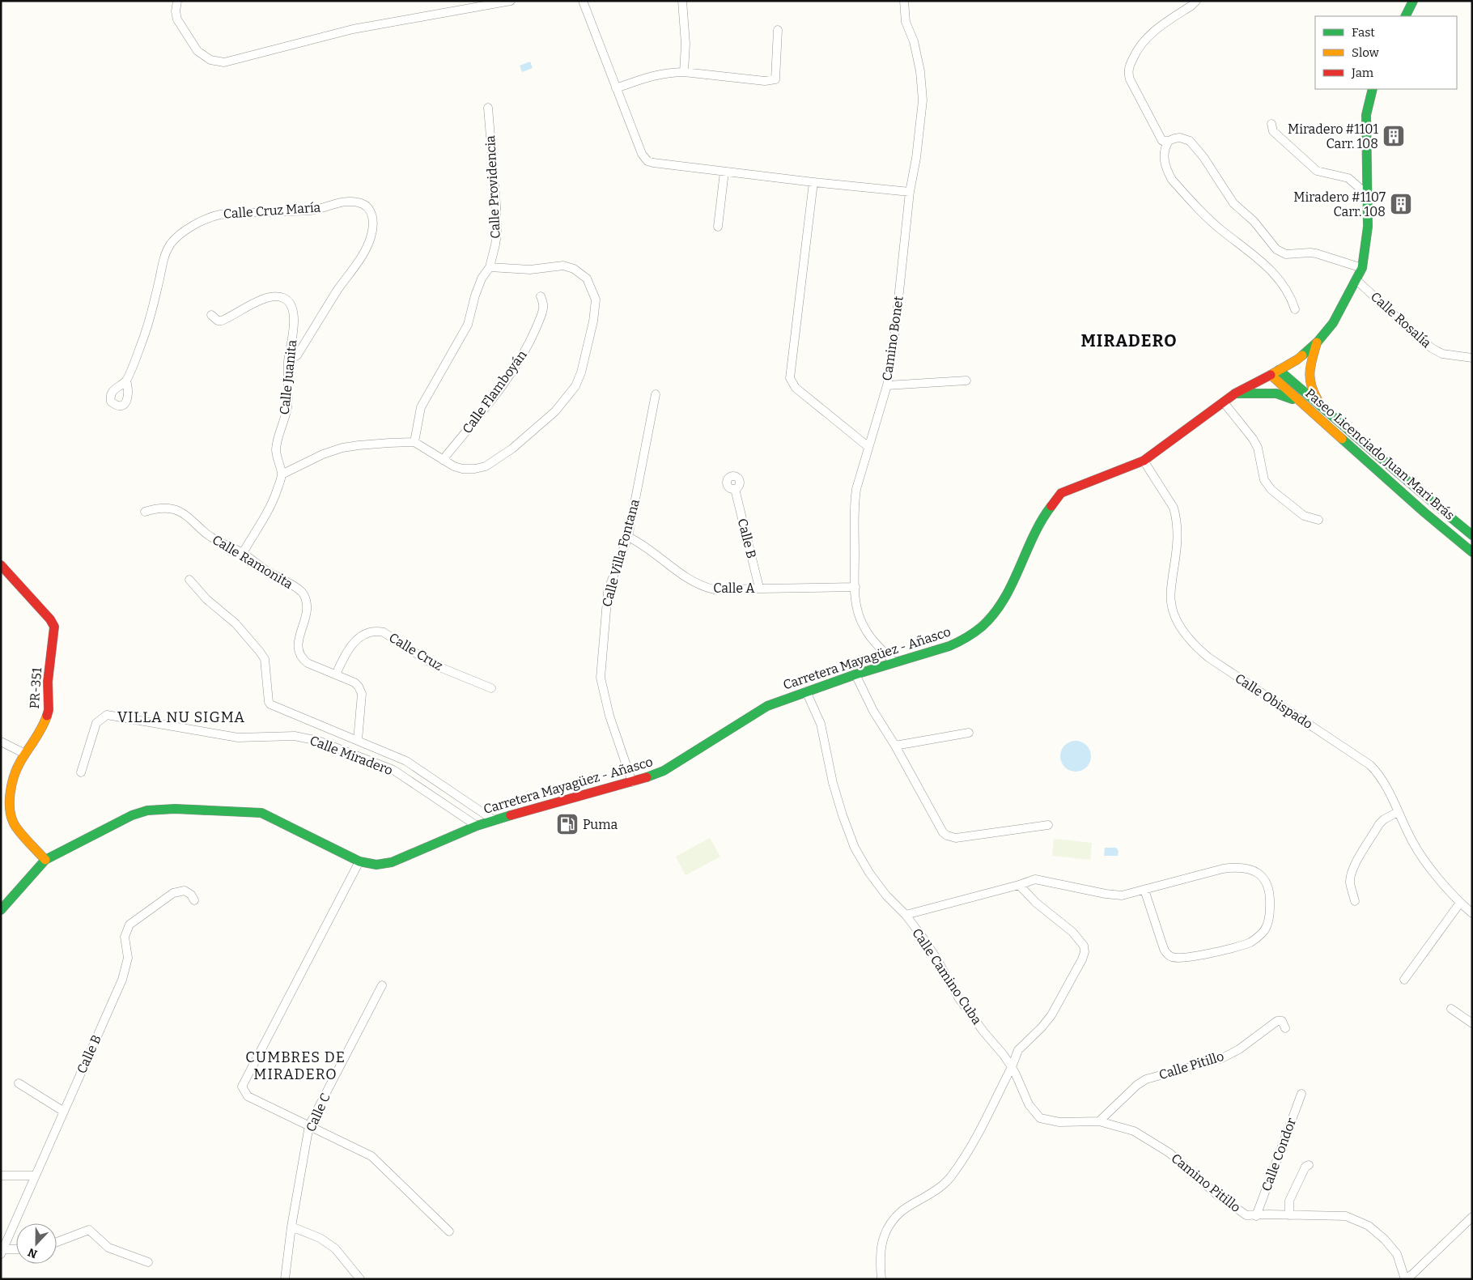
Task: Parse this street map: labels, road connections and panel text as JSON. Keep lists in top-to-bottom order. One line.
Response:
{"streets":{"main road":["Paseo Licenciado Juan Mari Brás","Carretera Mayagüez - Añasco","PR-351"],"street":["Calle Providencia","Calle Cruz María","Calle Rosalía","Camino Bonet","Calle Juanita","Calle Flamboyán","Calle B","Calle Villa Fontana","Calle Ramonita","Calle A","Calle Cruz","Calle Obispado","Calle Miradero","Calle Camino Cuba","Calle Pitillo","Calle C","Calle Condor","Camino Pitillo"]},"crossings":[["Calle Cruz María","Calle Juanita"],["Camino Bonet","Calle A"],["Camino Bonet","Carretera Mayagüez - Añasco"],["Paseo Licenciado Juan Mari Brás","Carretera Mayagüez - Añasco"],["Calle B","Calle A"],["Calle Villa Fontana","Calle A"],["Calle Villa Fontana","Carretera Mayagüez - Añasco"],["Calle Ramonita","Calle Cruz"],["Carretera Mayagüez - Añasco","PR-351"],["Carretera Mayagüez - Añasco","Calle Obispado"],["Carretera Mayagüez - Añasco","Calle Miradero"],["Carretera Mayagüez - Añasco","Calle Camino Cuba"],["Calle Camino Cuba","Camino Pitillo"],["Calle Pitillo","Camino Pitillo"],["Calle Condor","Camino Pitillo"]],"districts":["MIRADERO","VILLA NU SIGMA","CUMBRES DE MIRADERO"],"places":{"building":["Miradero #1101 Carr. 108","Miradero #1107 Carr. 108"],"fuel station":["Puma"]},"legend":["Fast","Slow","Jam"],"north":"bottom"}
